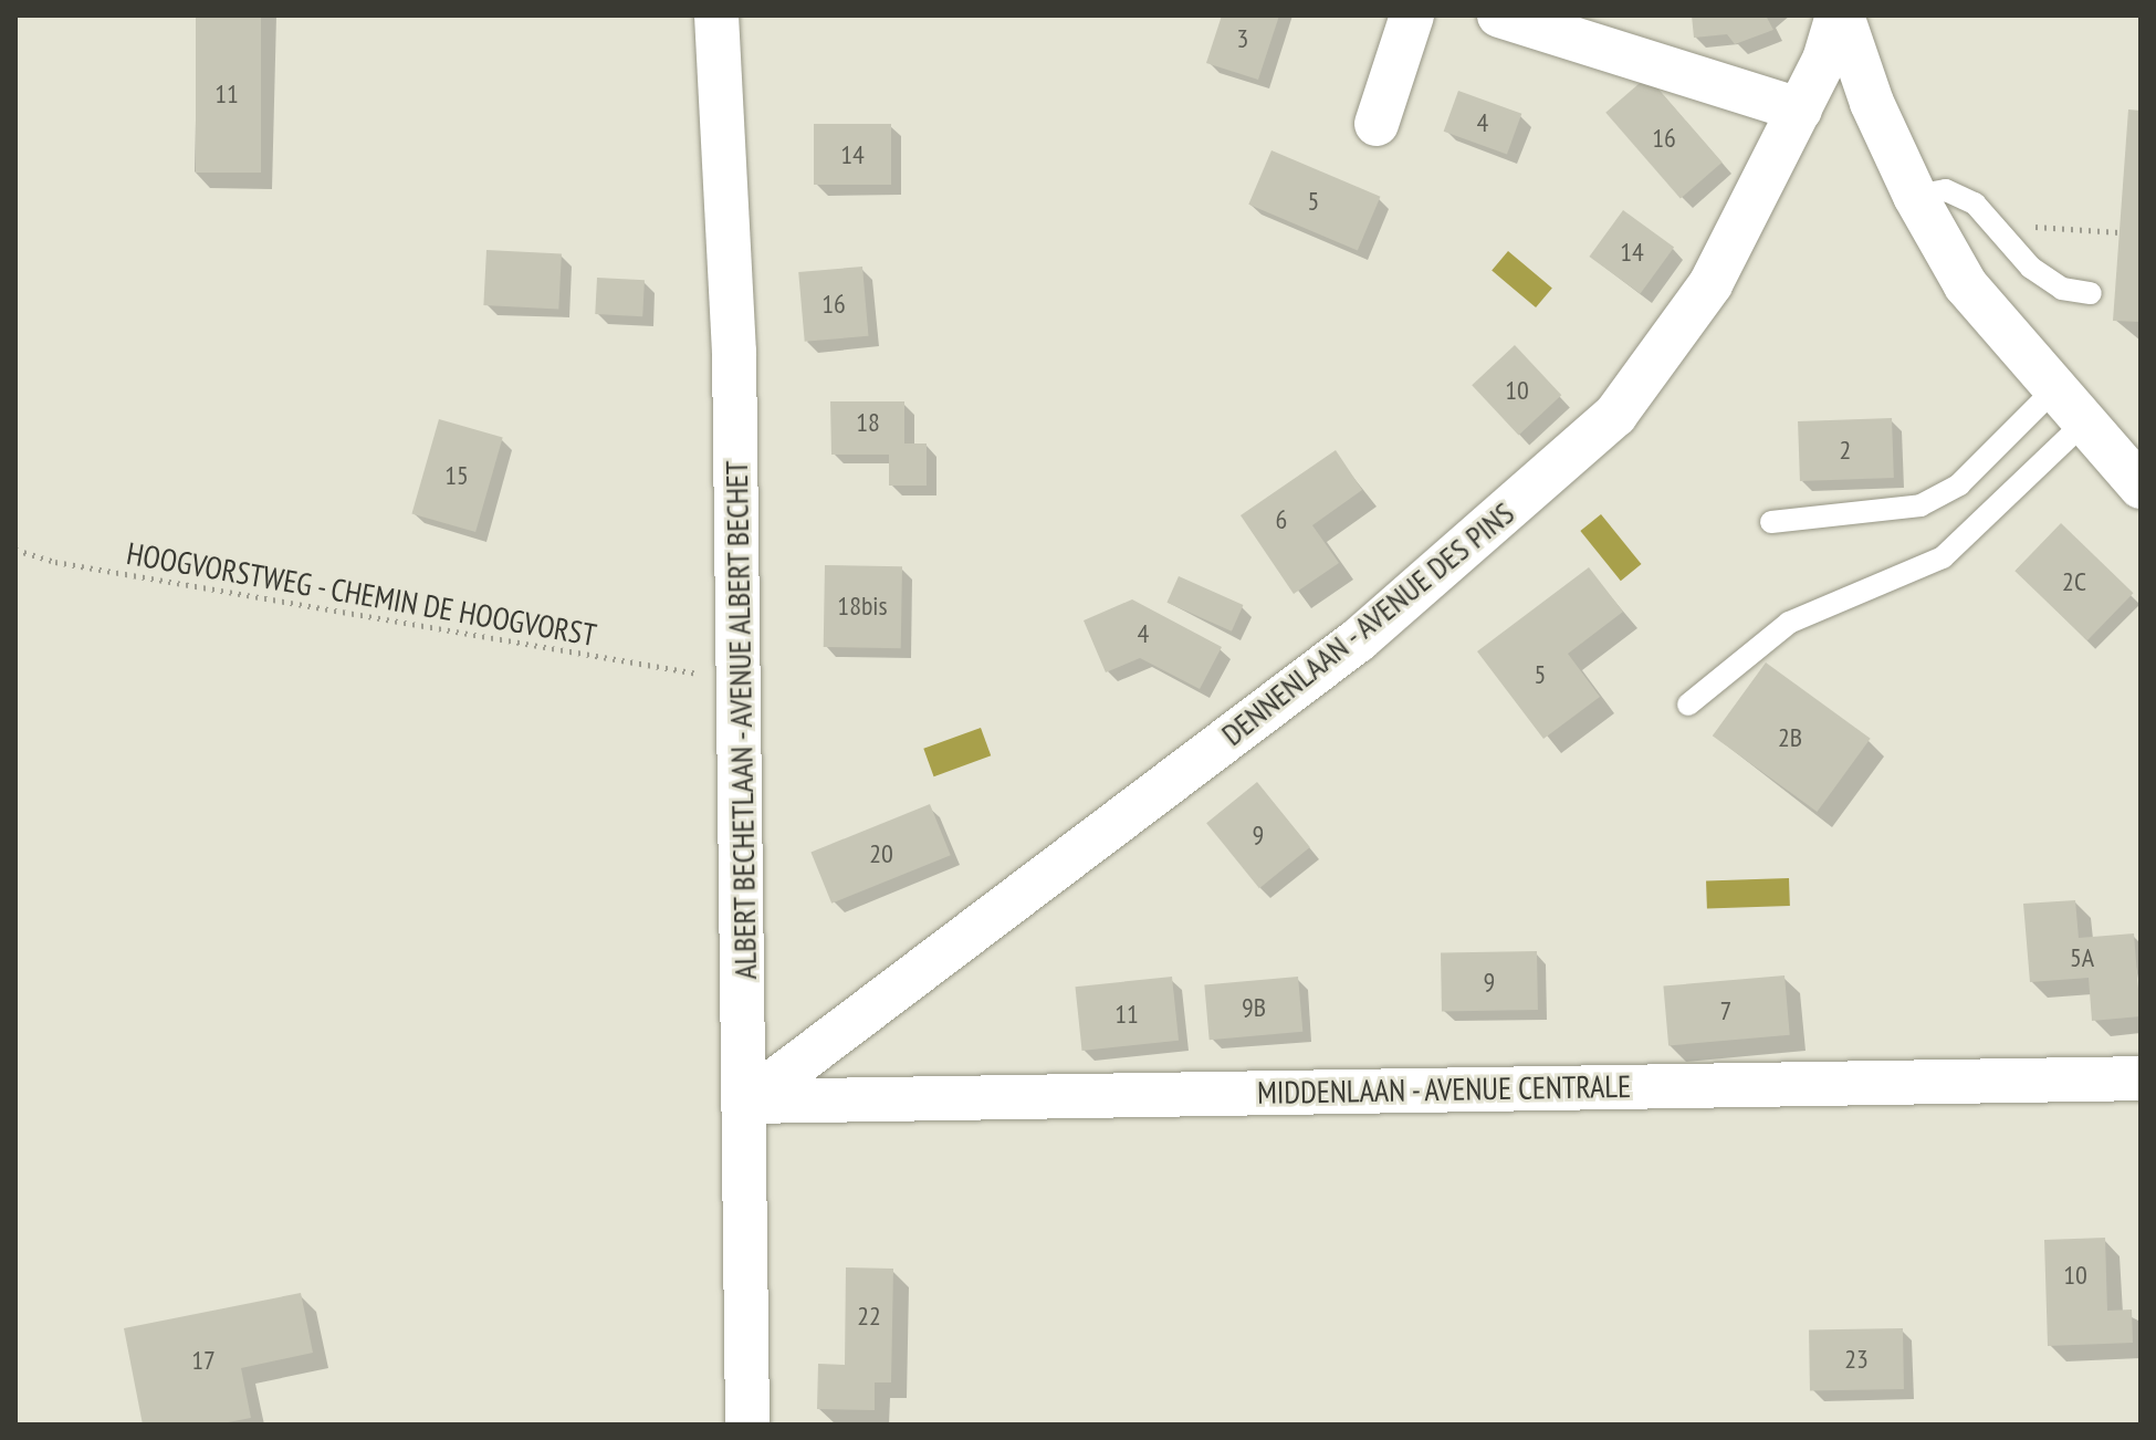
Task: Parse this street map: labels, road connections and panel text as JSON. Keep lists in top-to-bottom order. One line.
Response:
{"streets":{"street":["DENNENLAAN - AVENUE DES PINS","ALBERT BECHETLAAN - AVENUE ALBERT BECHET","MIDDENLAAN - AVENUE CENTRALE"],"path":["HOOGVORSTWEG - CHEMIN DE HOOGVORST"]},"crossings":[["DENNENLAAN - AVENUE DES PINS","ALBERT BECHETLAAN - AVENUE ALBERT BECHET"],["DENNENLAAN - AVENUE DES PINS","MIDDENLAAN - AVENUE CENTRALE"],["ALBERT BECHETLAAN - AVENUE ALBERT BECHET","MIDDENLAAN - AVENUE CENTRALE"]],"house_numbers":["3","11","4","16","14","5","14","16","10","18","2","15","6","2C","18bis","4","5","2B","9","20","5A","9","9B","7","11","10","22","23","17"]}
